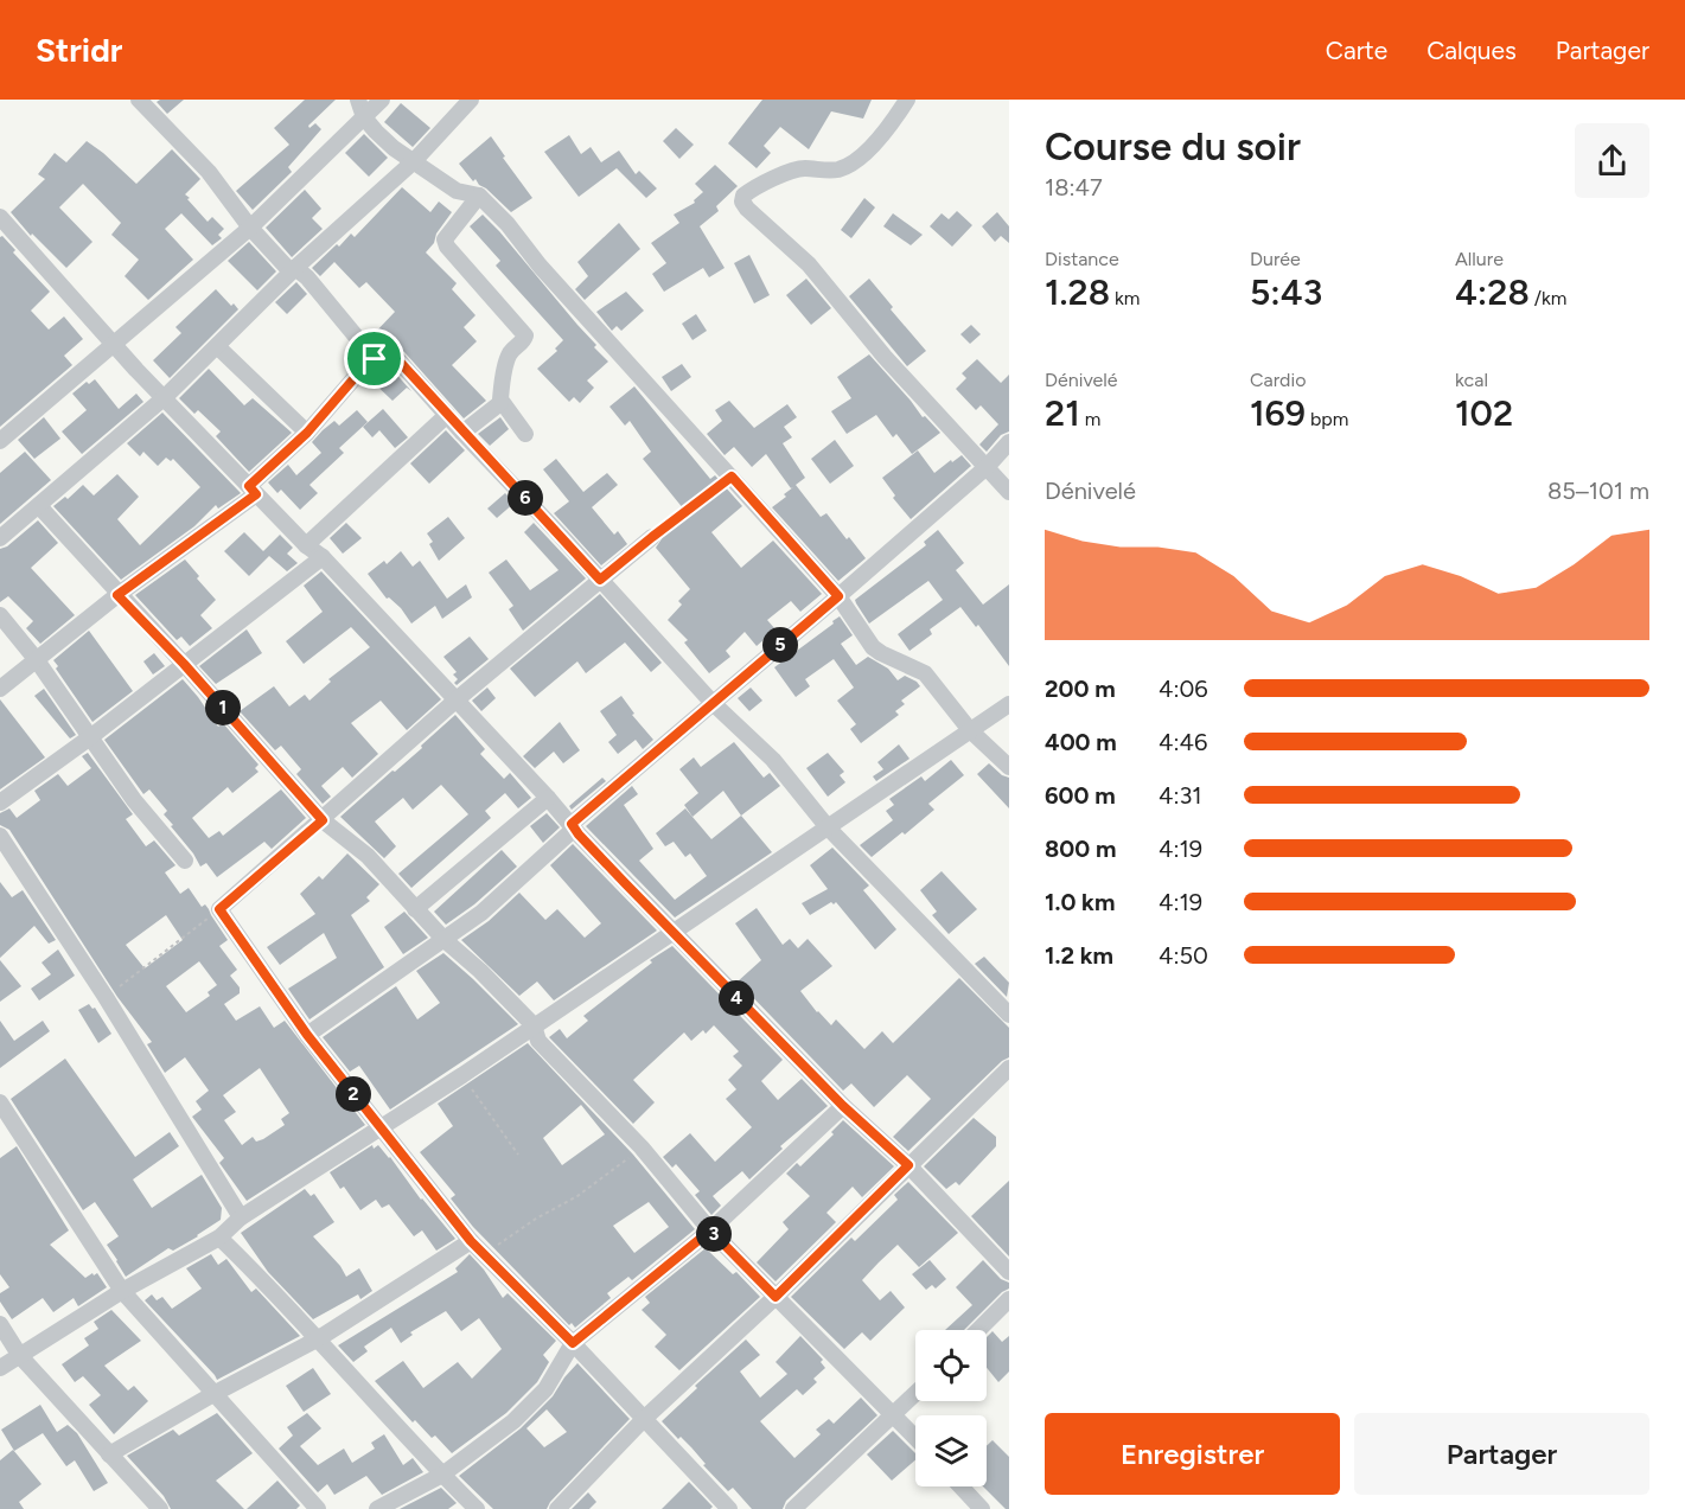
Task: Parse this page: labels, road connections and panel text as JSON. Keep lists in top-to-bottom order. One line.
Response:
{"page":{"header":"Stridr","nav":["Carte","Calques","Partager"],"heading":["Course du soir","18:47"],"stats":[["Distance","1.28 km"],["Durée","5:43"],["Allure","4:28 /km"],["Dénivelé","21 m"],["Cardio","169 bpm"],["kcal","102"]],"chart":["Dénivelé","85–101 m"],"pins":["6","5","1","4","2","3"],"list":[{"name":"200 m","note":"4:06"},{"name":"400 m","note":"4:46"},{"name":"600 m","note":"4:31"},{"name":"800 m","note":"4:19"},{"name":"1.0 km","note":"4:19"},{"name":"1.2 km","note":"4:50"}],"buttons":["Enregistrer","Partager"]}}
